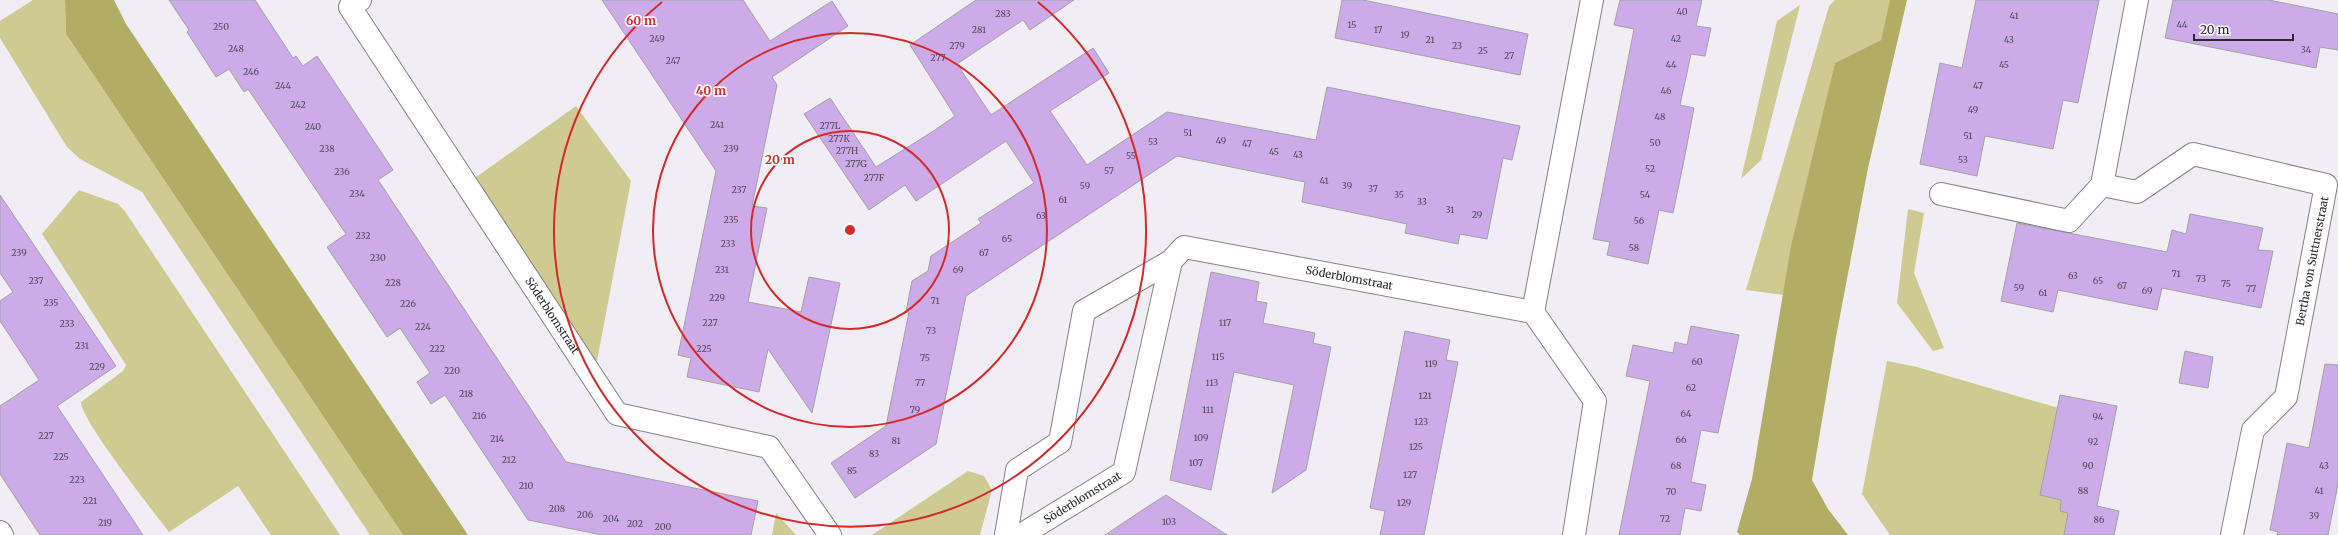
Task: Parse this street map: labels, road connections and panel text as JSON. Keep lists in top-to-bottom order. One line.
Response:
{"streets":{"street":["Bertha von Suttnerstraat","Söderblomstraat"]},"house_numbers":["40","283","41","15","44","250","281","17","19","249","42","21","43","279","23","248","34","25","27","277","247","44","45","246","244","47","46","242","49","48","241","277L","240","51","51","277K","49","53","50","47","238","239","277H","45","43","55","53","277G","52","57","236","277F","41","59","39","37","237","234","35","54","61","33","31","29","63","235","56","232","65","233","58","239","67","230","231","69","71","63","73","237","65","228","75","67","59","77","69","61","229","71","235","226","227","117","233","224","73","231","222","225","115","75","60","119","229","220","77","113","62","218","121","79","111","64","216","94","123","227","109","214","66","81","92","125","83","225","212","107","68","90","43","85","127","223","210","88","41","70","221","129","208","206","39","204","72","86","103","219","202","200"],"scale_bar":"20 m","rings":["60 m","40 m","20 m"]}
